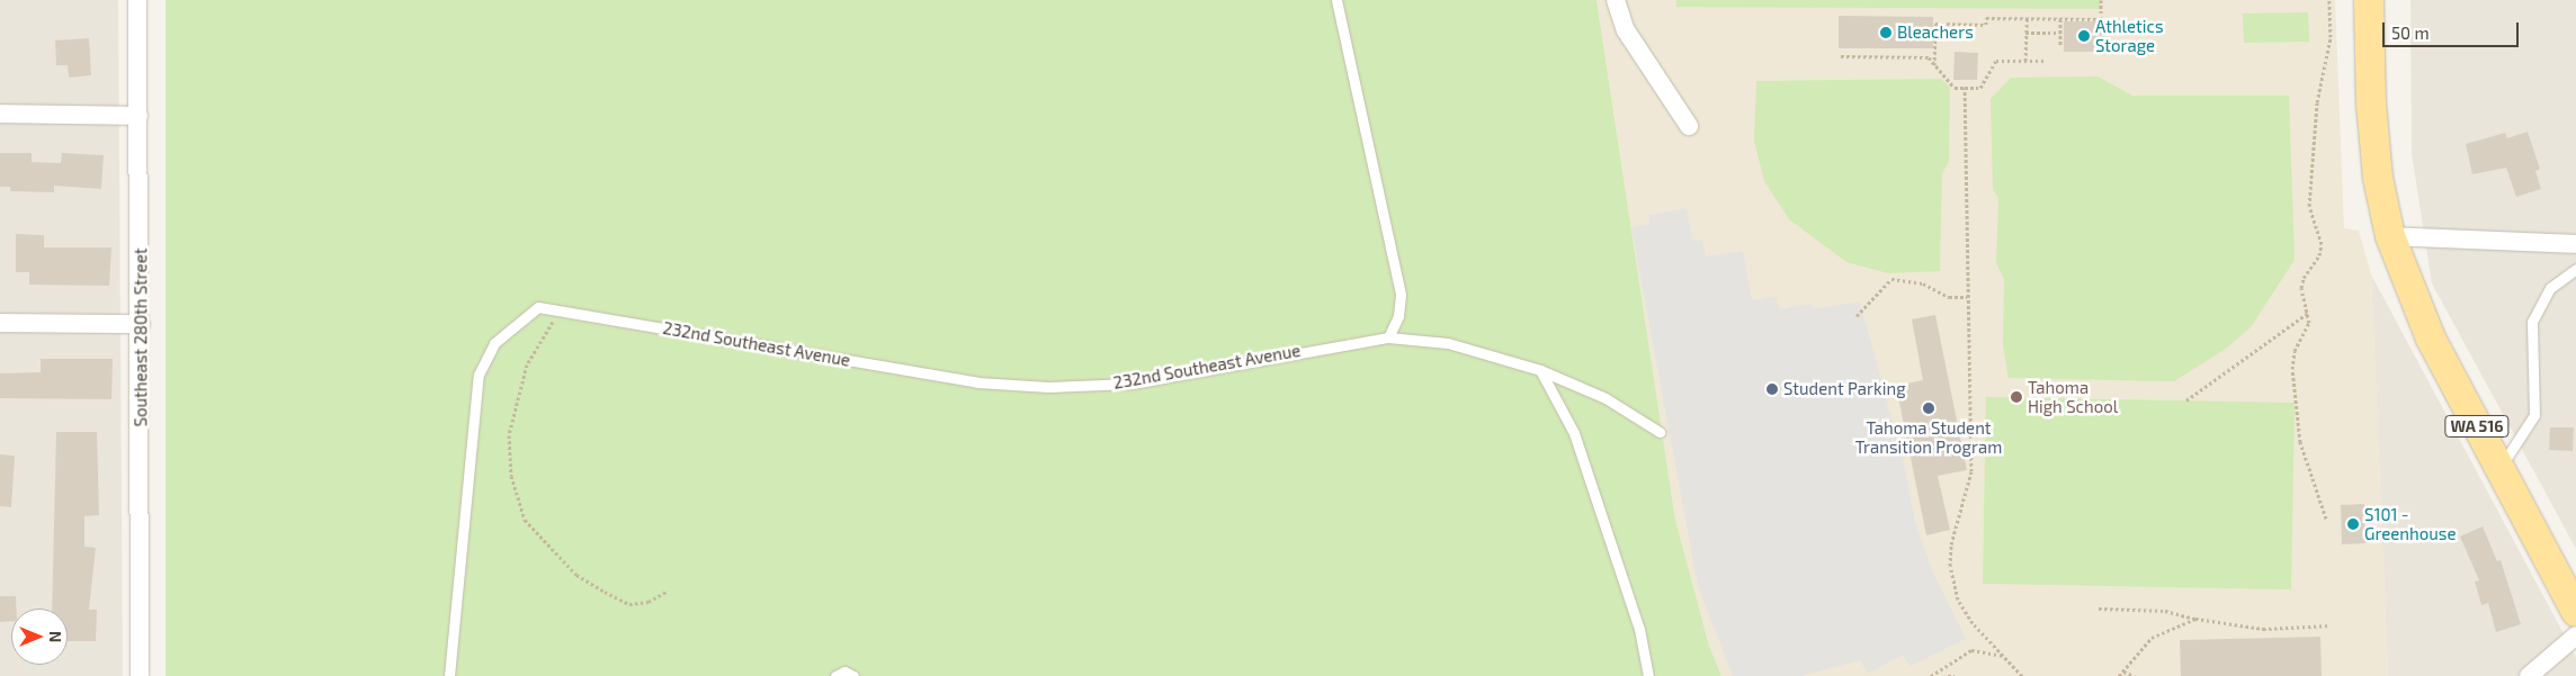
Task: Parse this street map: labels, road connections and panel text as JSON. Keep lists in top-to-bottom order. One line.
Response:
{"streets":{"main road":["WA 516"],"street":["Southeast 280th Street"],"lane":["232nd Southeast Avenue"]},"places":["Bleachers","Athletics Storage","Student Parking","Tahoma High School","Tahoma Student Transition Program","S101 - Greenhouse"],"scale_bar":"50 m","north":"right"}
